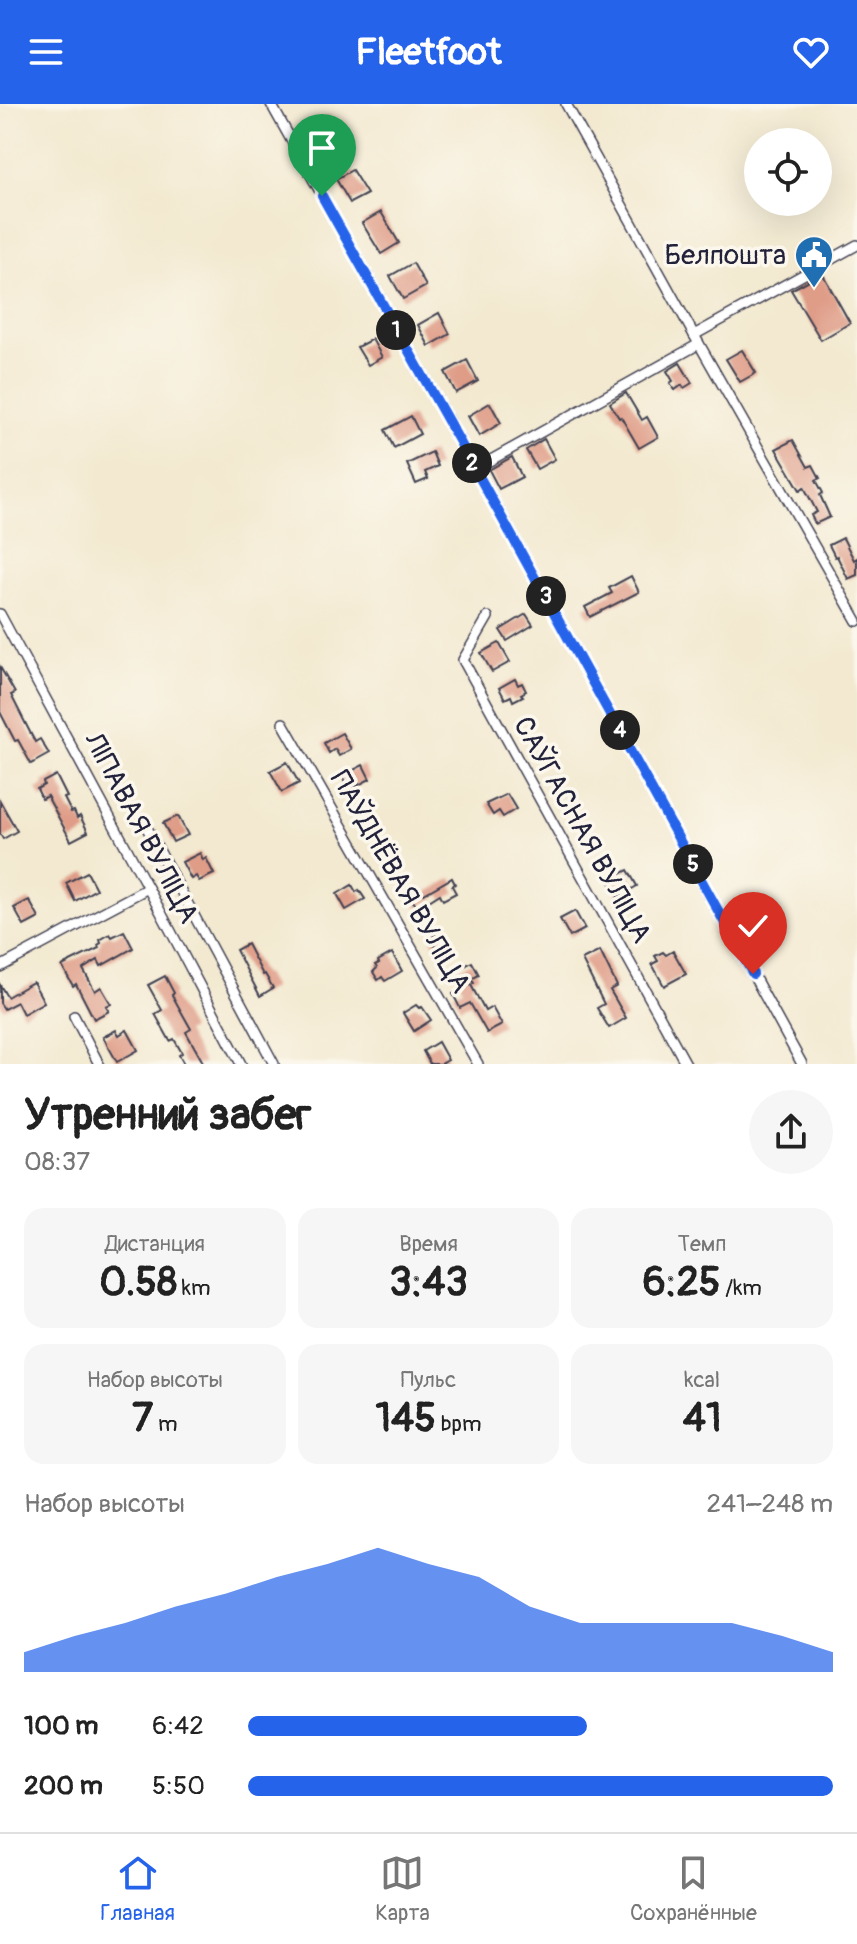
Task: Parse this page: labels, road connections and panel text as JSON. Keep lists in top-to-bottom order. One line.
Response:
{"streets":{"street":["ЛІПАВАЯ ВУЛІЦА","САЎГАСНАЯ ВУЛІЦА","ПАЎДНЁВАЯ ВУЛІЦА"]},"places":{"public building":["Белпошта"]},"page":{"header":"Fleetfoot","pins":["1","2","3","4","5"],"heading":["Утренний забег","08:37"],"stats":[["Дистанция","0.58 km"],["Время","3:43"],["Темп","6:25 /km"],["Набор высоты","7 m"],["Пульс","145 bpm"],["kcal","41"]],"chart":["Набор высоты","241–248 m"],"list":[{"name":"100 m","note":"6:42"},{"name":"200 m","note":"5:50"}],"tabs":["Главная","Карта","Сохранённые"]}}
